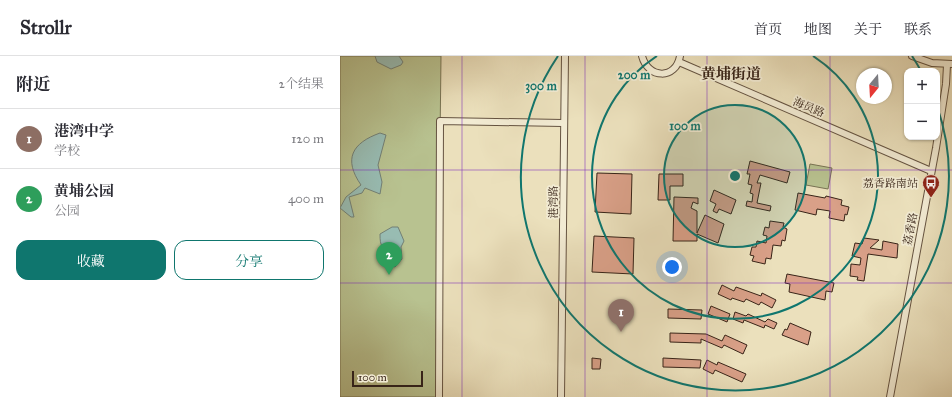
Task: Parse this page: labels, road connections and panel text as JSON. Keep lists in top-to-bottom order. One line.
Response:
{"streets":{"street":["海员路","港湾路","荔香路"]},"crossings":[["海员路","荔香路"]],"districts":["黄埔街道"],"places":{"bus stop":["荔香路南站"]},"scale_bar":"100 m","north":"bottom","page":{"header":"Strollr","nav":["首页","地图","关于","联系"],"heading":["附近","2个结果"],"map_buttons":["+","−"],"list":[{"mark":"1","name":"港湾中学","note":"学校","value":"120 m"},{"mark":"2","name":"黄埔公园","note":"公园","value":"400 m"}],"buttons":["收藏","分享"],"pins":["2","1"],"scale":"100 m"},"rings":["200 m","300 m","100 m"]}
